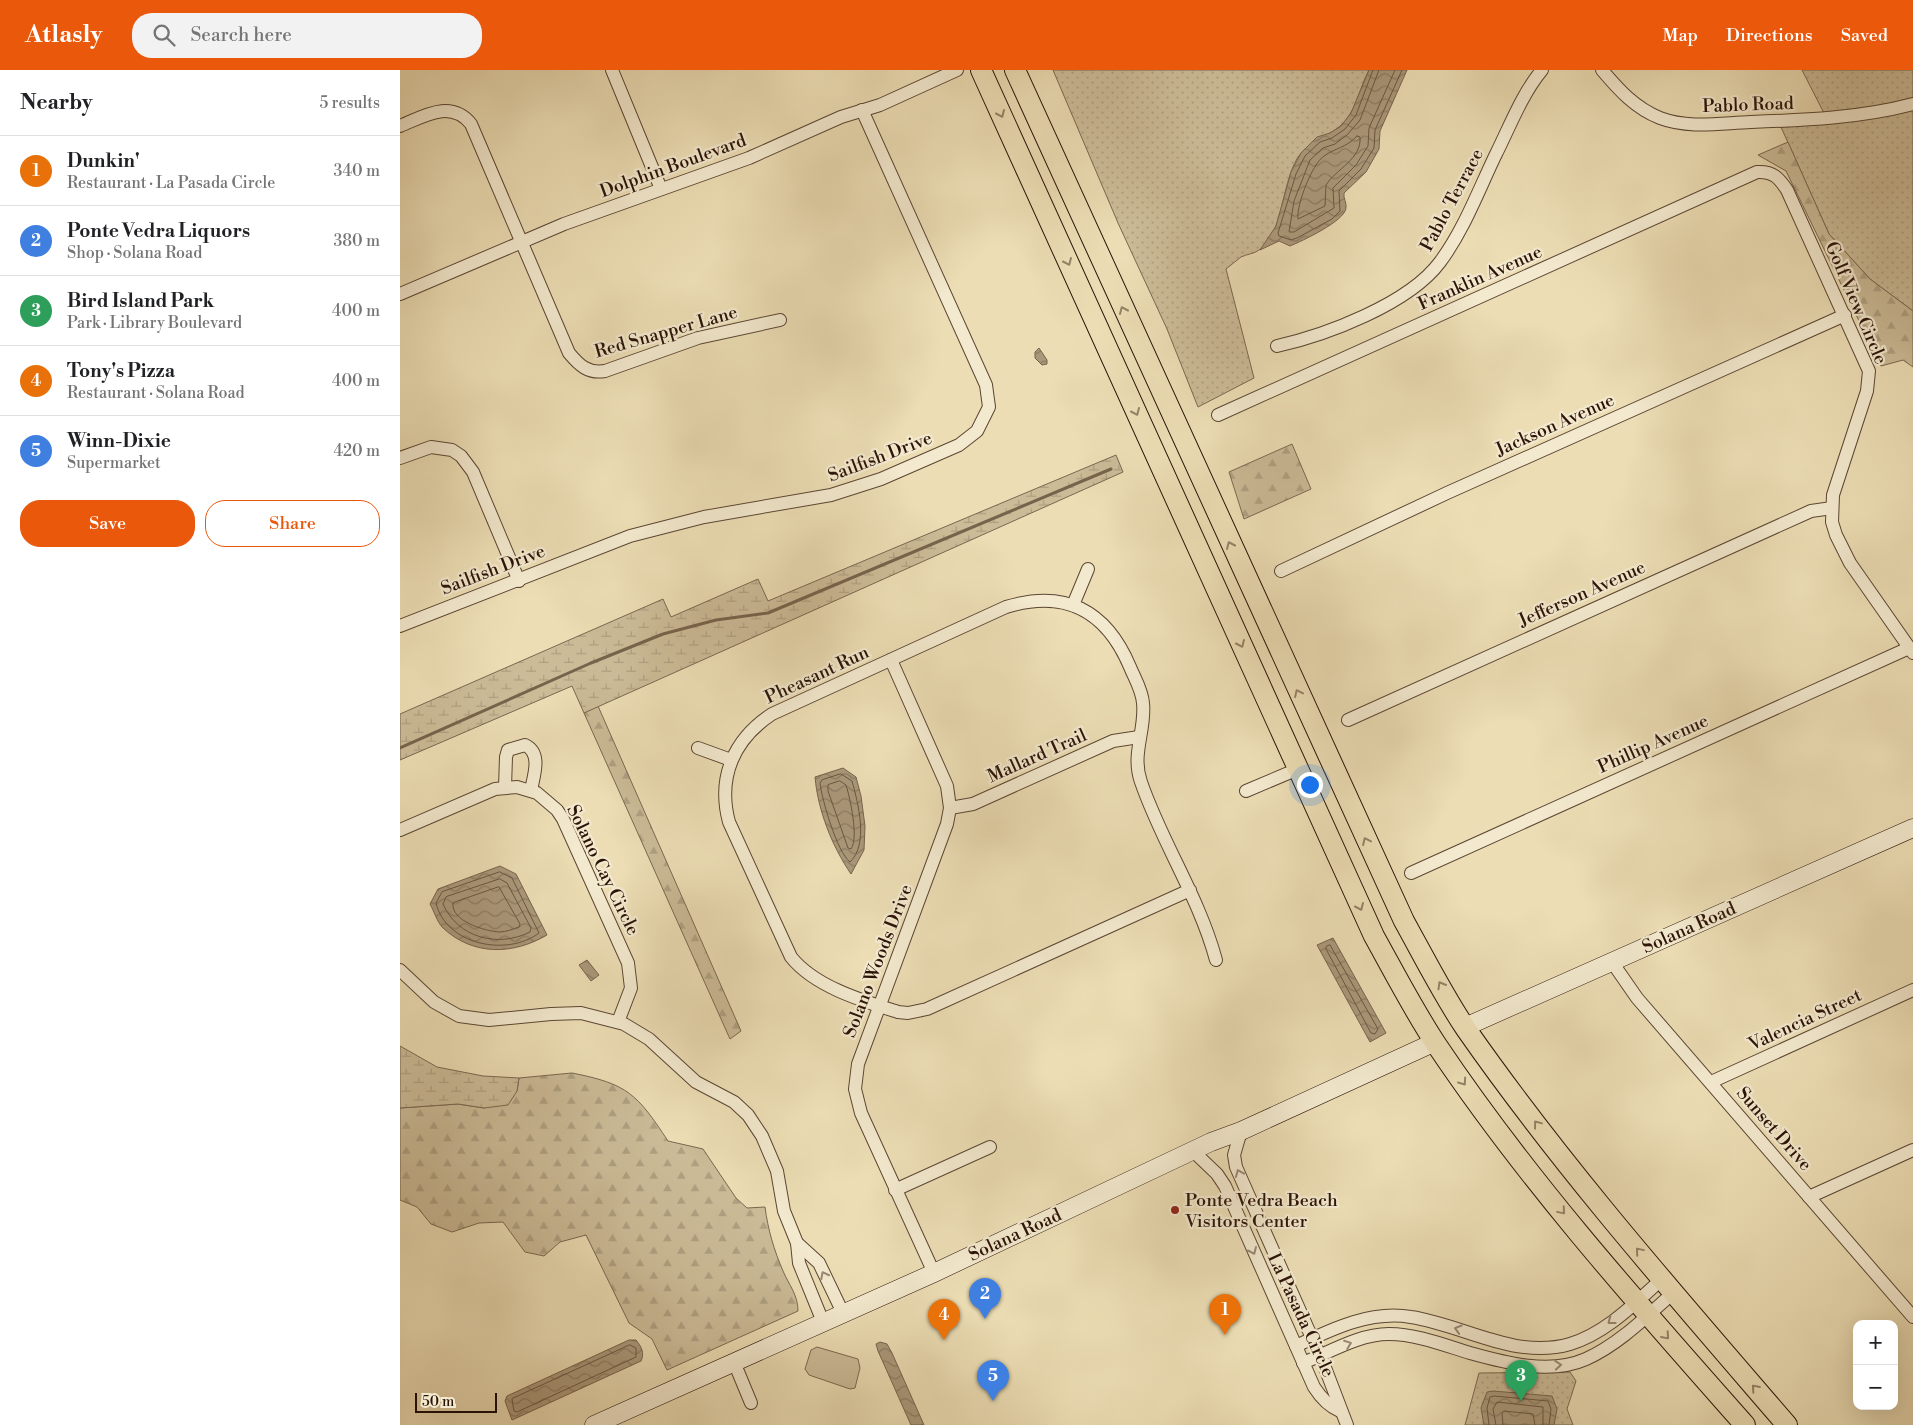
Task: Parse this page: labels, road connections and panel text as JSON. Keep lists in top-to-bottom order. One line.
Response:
{"streets":{"street":["Pablo Road","Dolphin Boulevard","Pablo Terrace","Franklin Avenue","Golf View Circle","Red Snapper Lane","Jackson Avenue","Sailfish Drive","Jefferson Avenue","Pheasant Run","Phillip Avenue","Mallard Trail","Solano Cay Circle","Solana Road","Solano Woods Drive","Valencia Street","Sunset Drive","La Pasada Circle"]},"crossings":[["Dolphin Boulevard","Red Snapper Lane"],["Dolphin Boulevard","Sailfish Drive"],["Franklin Avenue","Golf View Circle"],["Golf View Circle","Jackson Avenue"],["Golf View Circle","Jefferson Avenue"],["Golf View Circle","Phillip Avenue"],["Pheasant Run","Mallard Trail"],["Pheasant Run","Solano Woods Drive"],["Mallard Trail","Solano Woods Drive"],["Solana Road","Solano Woods Drive"],["Solana Road","Sunset Drive"],["Solana Road","La Pasada Circle"],["Valencia Street","Sunset Drive"]],"places":["Ponte Vedra Beach Visitors Center"],"scale_bar":"50 m","page":{"header":"Atlasly","search":"Search here","nav":["Map","Directions","Saved"],"heading":["Nearby","5 results"],"list":[{"mark":"1","name":"Dunkin'","note":"Restaurant · La Pasada Circle","value":"340 m"},{"mark":"2","name":"Ponte Vedra Liquors","note":"Shop · Solana Road","value":"380 m"},{"mark":"3","name":"Bird Island Park","note":"Park · Library Boulevard","value":"400 m"},{"mark":"4","name":"Tony's Pizza","note":"Restaurant · Solana Road","value":"400 m"},{"mark":"5","name":"Winn-Dixie","note":"Supermarket","value":"420 m"}],"buttons":["Save","Share"],"pins":["2","1","4","3","5"],"map_buttons":["+","−"],"scale":"50 m"}}
